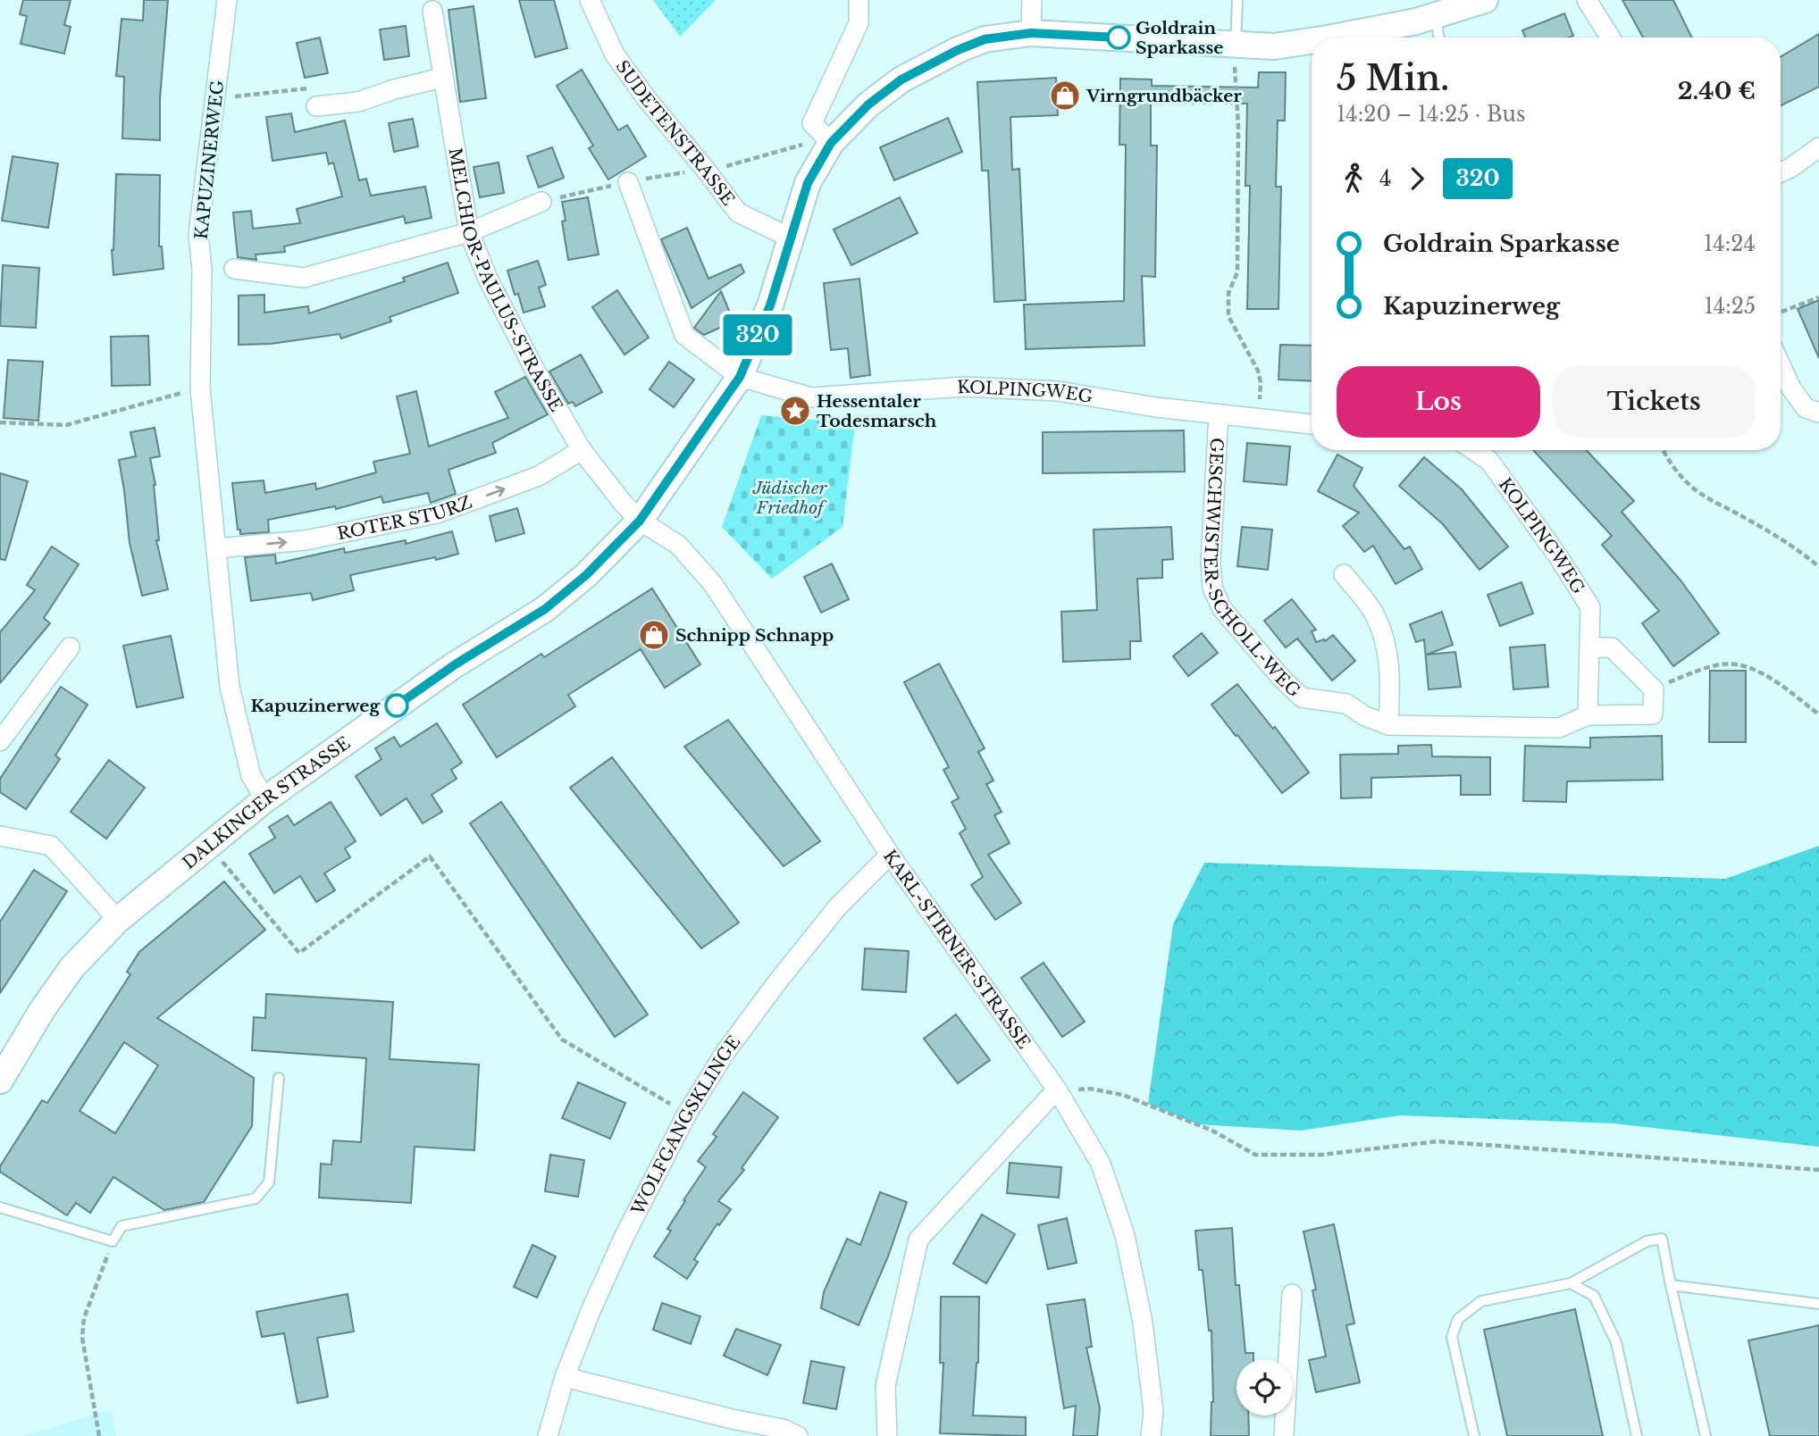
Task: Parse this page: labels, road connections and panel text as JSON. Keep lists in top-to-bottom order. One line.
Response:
{"streets":{"street":["SUDETENSTRASSE","KAPUZINERWEG","MELCHIOR-PAULUS-STRASSE","KOLPINGWEG","ROTER STURZ","GESCHWISTER-SCHOLL-WEG","DALKINGER STRASSE","KARL-STIRNER-STRASSE","WOLFGANGSKLINGE"]},"crossings":[["SUDETENSTRASSE","DALKINGER STRASSE"],["KAPUZINERWEG","ROTER STURZ"],["KAPUZINERWEG","DALKINGER STRASSE"],["MELCHIOR-PAULUS-STRASSE","ROTER STURZ"],["MELCHIOR-PAULUS-STRASSE","DALKINGER STRASSE"],["MELCHIOR-PAULUS-STRASSE","KARL-STIRNER-STRASSE"],["KOLPINGWEG","GESCHWISTER-SCHOLL-WEG"],["KOLPINGWEG","DALKINGER STRASSE"],["DALKINGER STRASSE","KARL-STIRNER-STRASSE"],["KARL-STIRNER-STRASSE","WOLFGANGSKLINGE"]],"one_way":["ROTER STURZ"],"parks":["Jüdischer Friedhof"],"places":{"other":["Goldrain Sparkasse","Kapuzinerweg"],"shop":["Virngrundbäcker","Schnipp Schnapp"],"place":["Hessentaler Todesmarsch"]},"lines":["bus line 320"],"page":{"on_map":"320","heading":["5 Min.","14:20 – 14:25 · Bus","2.40 €"],"legs":["4","320"],"list":[{"name":"Goldrain Sparkasse","value":"14:24"},{"name":"Kapuzinerweg","value":"14:25"}],"buttons":["Los","Tickets"]}}
